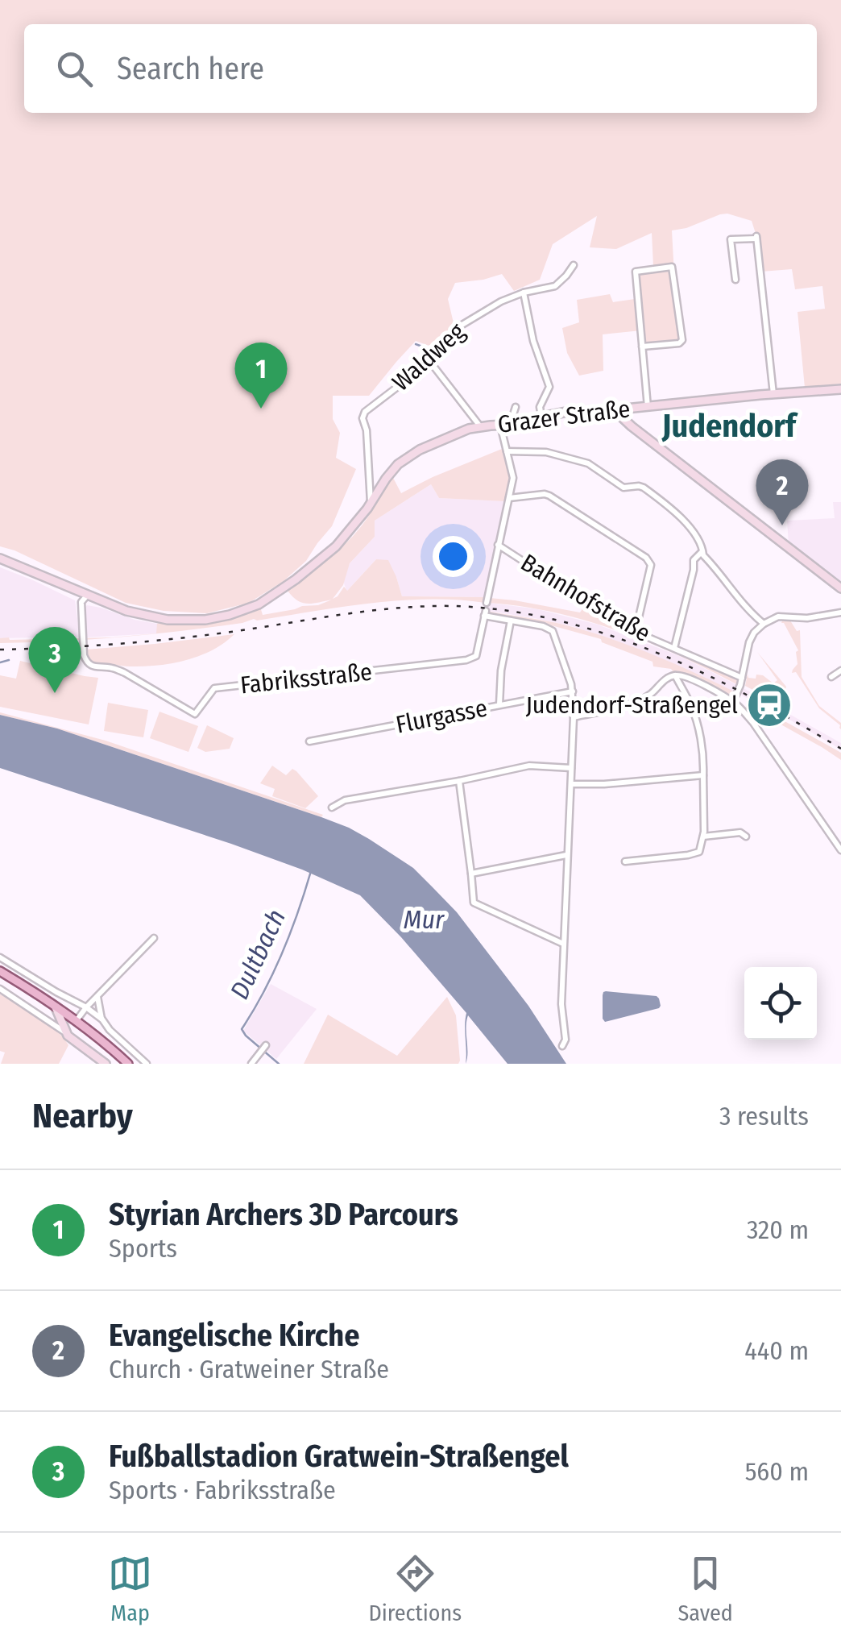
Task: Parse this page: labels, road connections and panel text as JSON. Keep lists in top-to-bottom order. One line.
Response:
{"streets":{"main road":["Grazer Straße"],"street":["Waldweg","Bahnhofstraße","Fabriksstraße","Flurgasse"]},"crossings":[["Waldweg","Grazer Straße"],["Grazer Straße","Fabriksstraße"]],"districts":["Judendorf"],"water":["Mur","Dultbach"],"places":{"station":["Judendorf-Straßengel"]},"page":{"search":"Search here","pins":["1","2","3"],"heading":["Nearby","3 results"],"list":[{"mark":"1","name":"Styrian Archers 3D Parcours","note":"Sports","value":"320 m"},{"mark":"2","name":"Evangelische Kirche","note":"Church · Gratweiner Straße","value":"440 m"},{"mark":"3","name":"Fußballstadion Gratwein-Straßengel","note":"Sports · Fabriksstraße","value":"560 m"}],"nav":["Map","Directions","Saved"]}}
